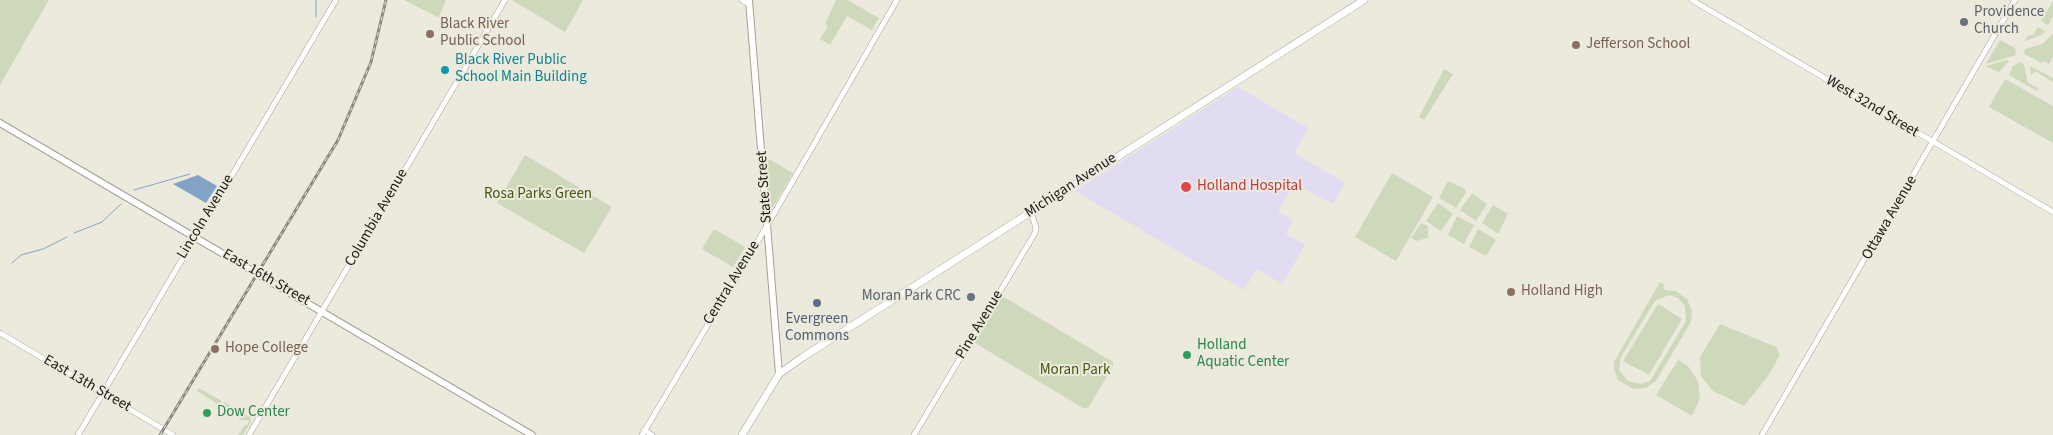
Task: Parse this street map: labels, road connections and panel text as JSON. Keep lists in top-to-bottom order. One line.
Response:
{"streets":{"main road":["Michigan Avenue","State Street","East 16th Street"],"street":["West 32nd Street","Lincoln Avenue","Columbia Avenue","Ottawa Avenue","Central Avenue","Pine Avenue","East 13th Street"]},"crossings":[["West 32nd Street","Ottawa Avenue"],["Michigan Avenue","State Street"],["Michigan Avenue","Pine Avenue"],["State Street","Central Avenue"],["Lincoln Avenue","East 16th Street"],["Lincoln Avenue","East 13th Street"],["Columbia Avenue","East 16th Street"]],"parks":["Rosa Parks Green","Moran Park"],"places":["Providence Church","Black River Public School","Jefferson School","Black River Public School Main Building","Holland Hospital","Holland High","Moran Park CRC","Evergreen Commons","Hope College","Holland Aquatic Center","Dow Center"]}
